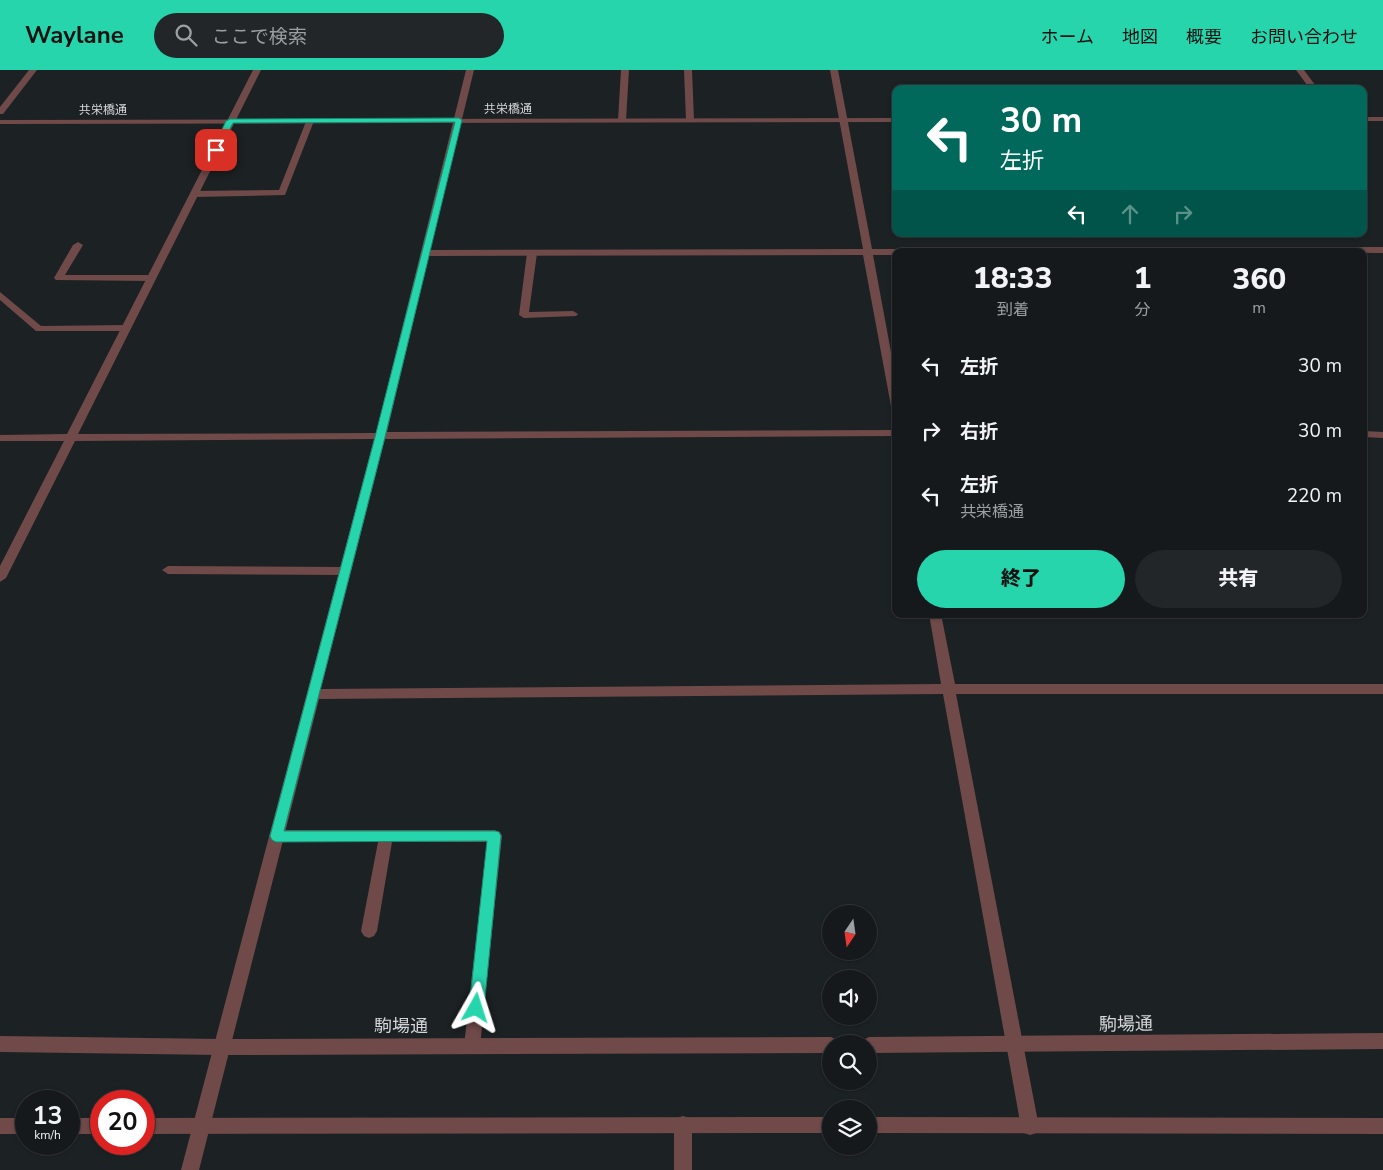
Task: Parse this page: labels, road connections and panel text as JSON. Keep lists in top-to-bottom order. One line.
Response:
{"streets":{"street":["共栄橋通","駒場通"]},"north":"bottom","page":{"header":"Waylane","search":"ここで検索","nav":["ホーム","地図","概要","お問い合わせ"],"turn":["30 m","左折"],"eta":["18:33","到着","1","分","360","m"],"list":[{"name":"左折","value":"30 m"},{"name":"右折","value":"30 m"},{"name":"左折","note":"共栄橋通","value":"220 m"}],"buttons":["終了","共有"],"speed":"13 km/h","limit":"20"}}
